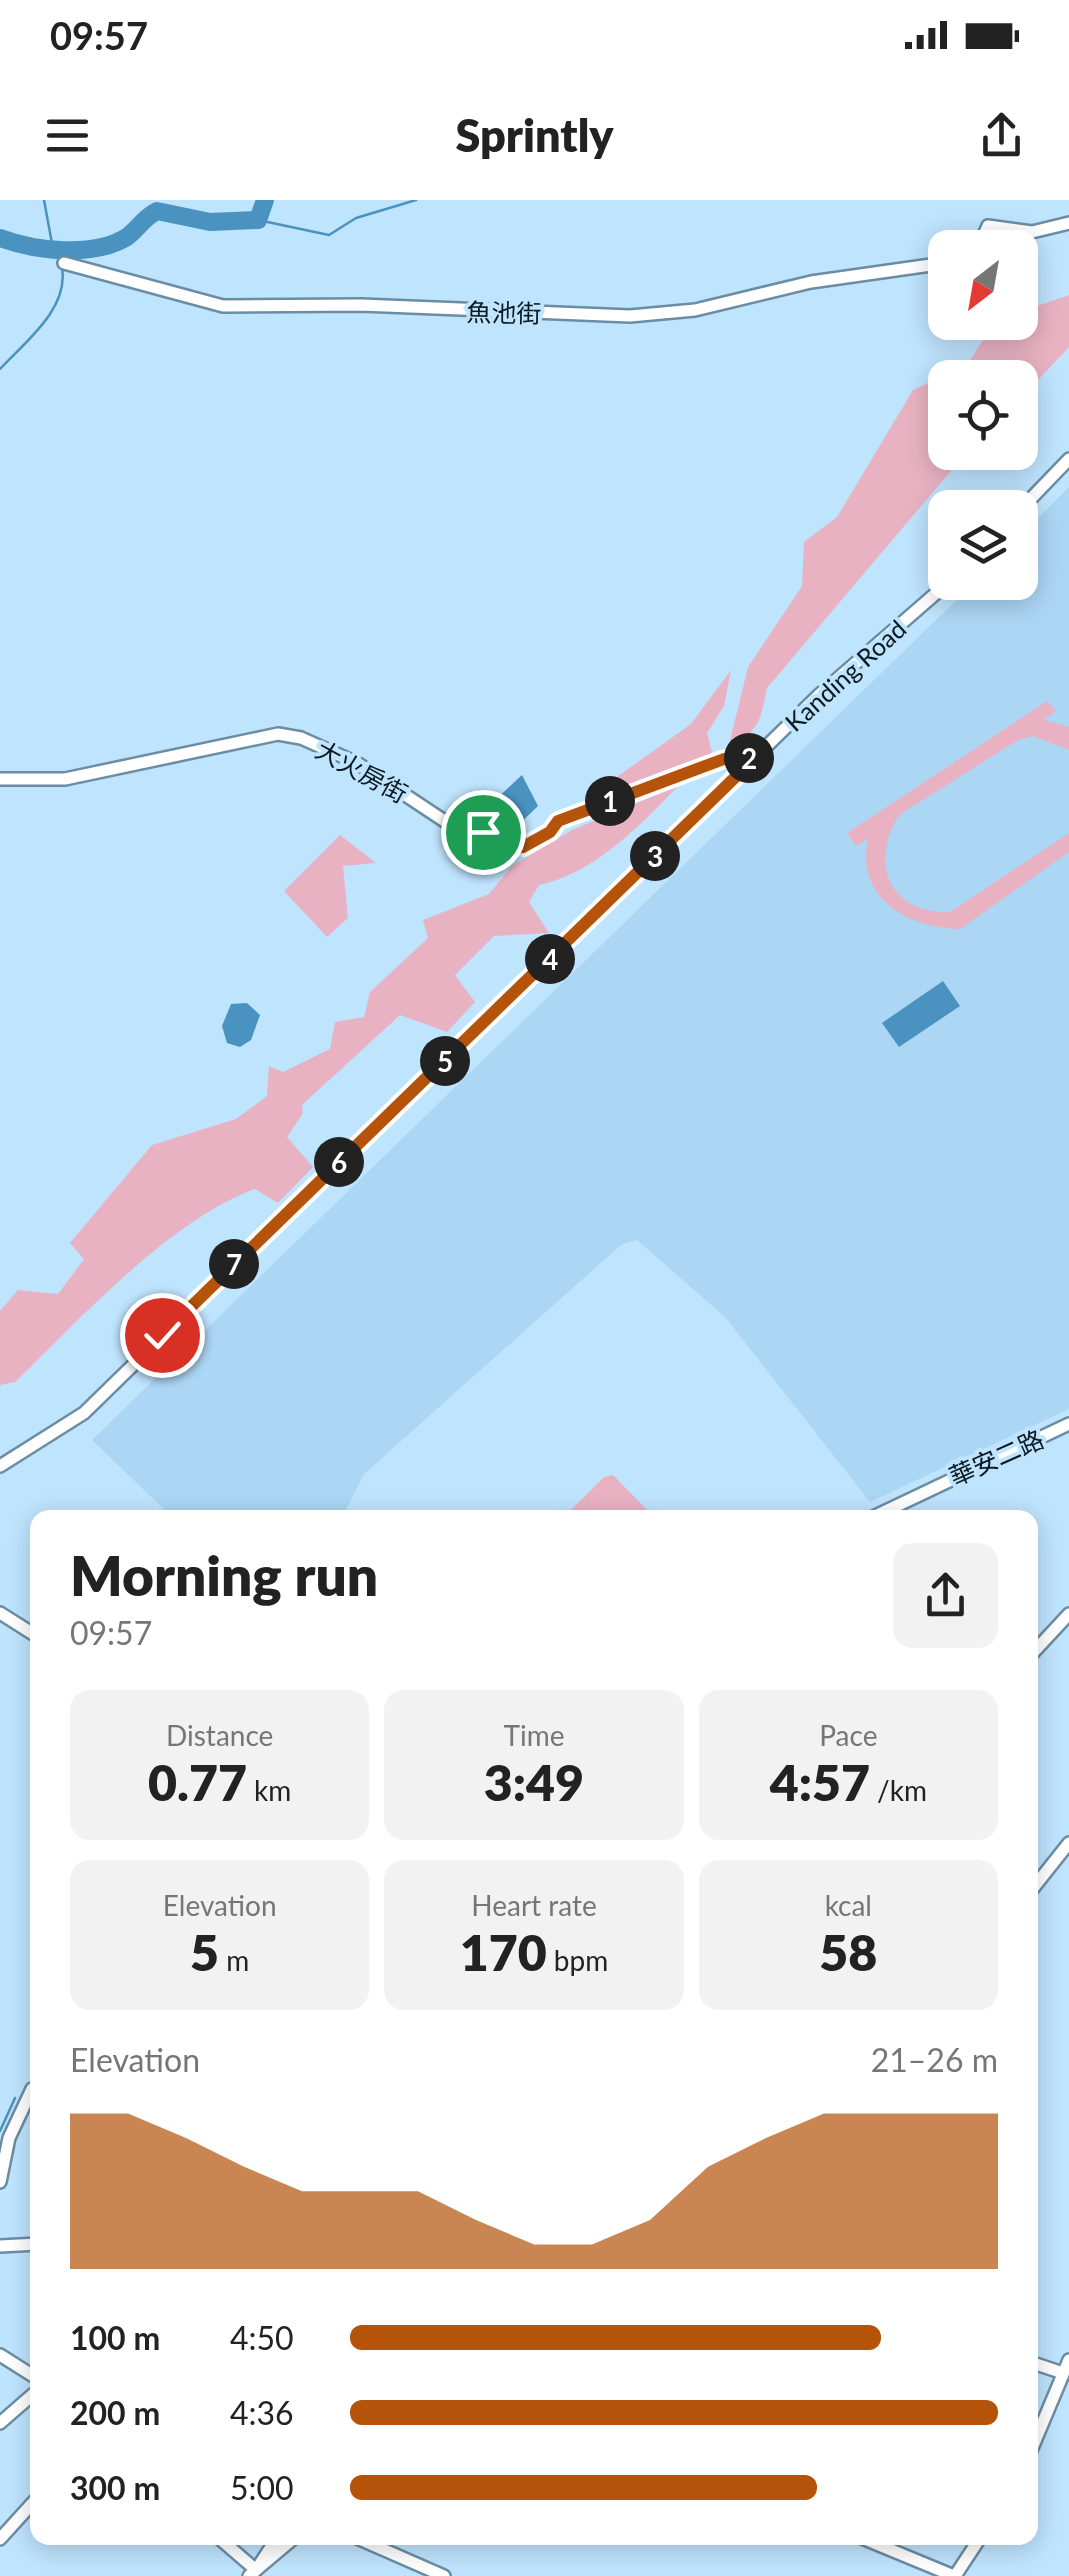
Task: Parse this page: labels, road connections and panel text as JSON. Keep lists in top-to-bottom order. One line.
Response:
{"streets":{"street":["魚池街","Kanding Road","大火房街","華安二路"]},"crossings":[["Kanding Road","大火房街"]],"north":"bottom left","page":{"status":"09:57","header":"Sprintly","pins":["2","1","3","4","5","6","7"],"heading":["Morning run","09:57"],"stats":[["Distance","0.77 km"],["Time","3:49"],["Pace","4:57 /km"],["Elevation","5 m"],["Heart rate","170 bpm"],["kcal","58"]],"chart":["Elevation","21–26 m"],"list":[{"name":"100 m","note":"4:50"},{"name":"200 m","note":"4:36"},{"name":"300 m","note":"5:00"}]}}
